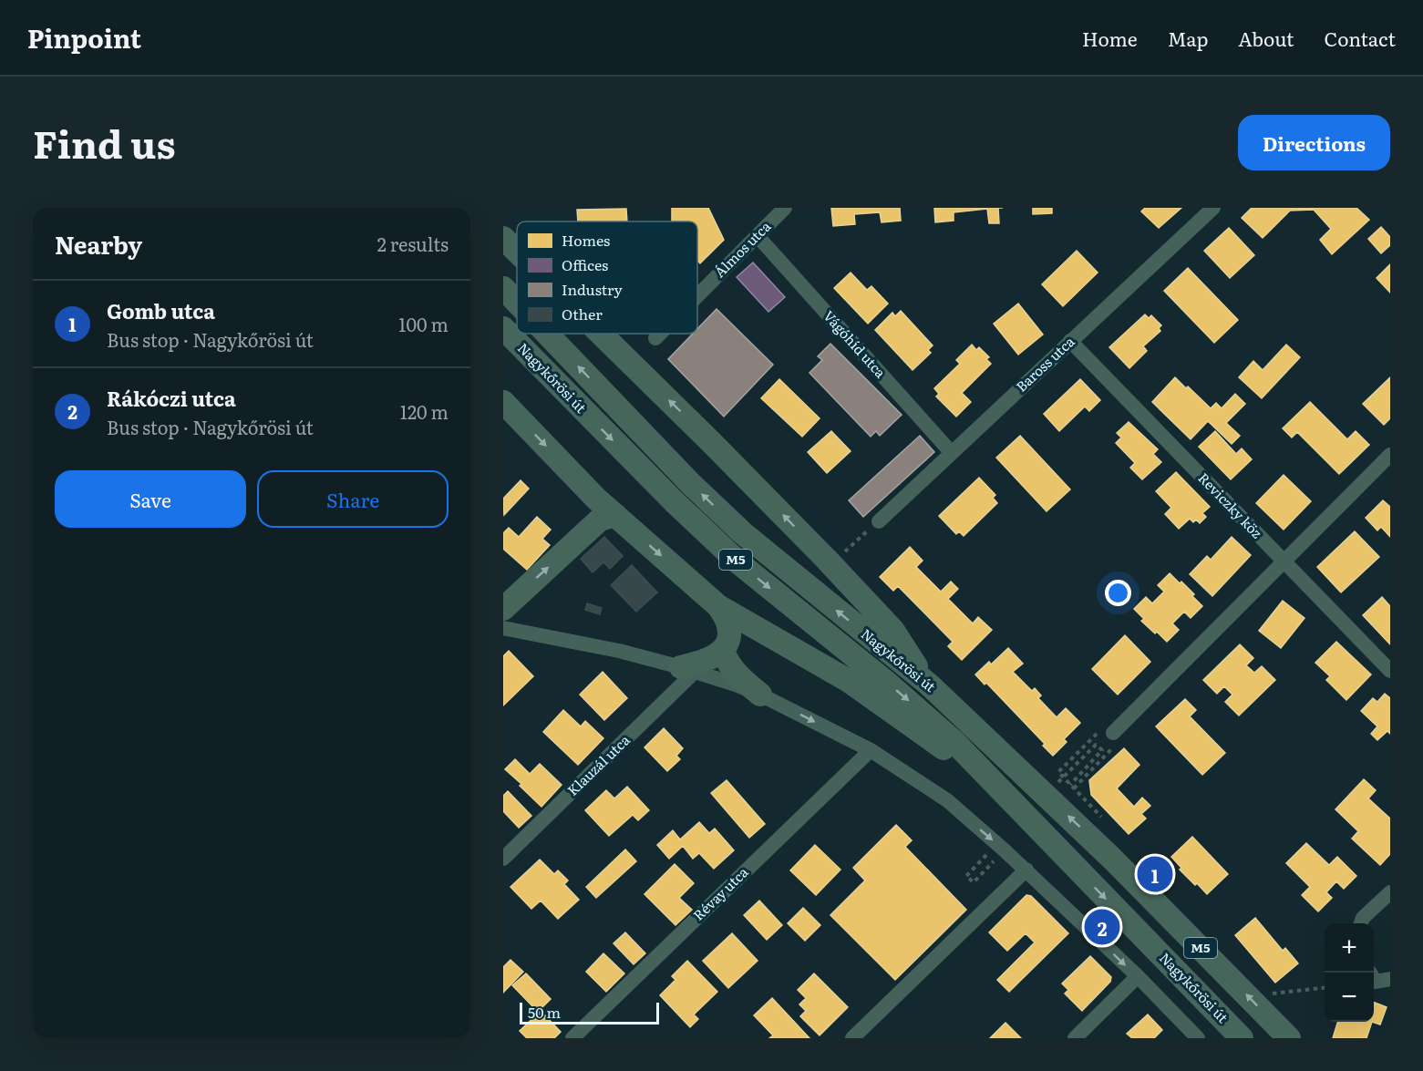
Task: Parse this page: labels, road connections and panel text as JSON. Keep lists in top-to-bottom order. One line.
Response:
{"streets":{"main road":["Nagykőrösi út","M5"],"street":["Álmos utca","Vágóhíd utca","Baross utca","Reviczky köz","Klauzál utca","Révay utca"]},"crossings":[["Álmos utca","Vágóhíd utca"],["Vágóhíd utca","Baross utca"],["Baross utca","Reviczky köz"]],"legend":["Homes","Offices","Industry","Other"],"scale_bar":"50 m","page":{"header":"Pinpoint","nav":["Home","Map","About","Contact"],"title":"Find us","buttons":["Directions",["Save","Share"]],"heading":["Nearby","2 results"],"list":[{"mark":"1","name":"Gomb utca","note":"Bus stop · Nagykőrösi út","value":"100 m"},{"mark":"2","name":"Rákóczi utca","note":"Bus stop · Nagykőrösi út","value":"120 m"}],"pins":["1","2"],"map_buttons":["+","−"],"scale":"50 m"}}
